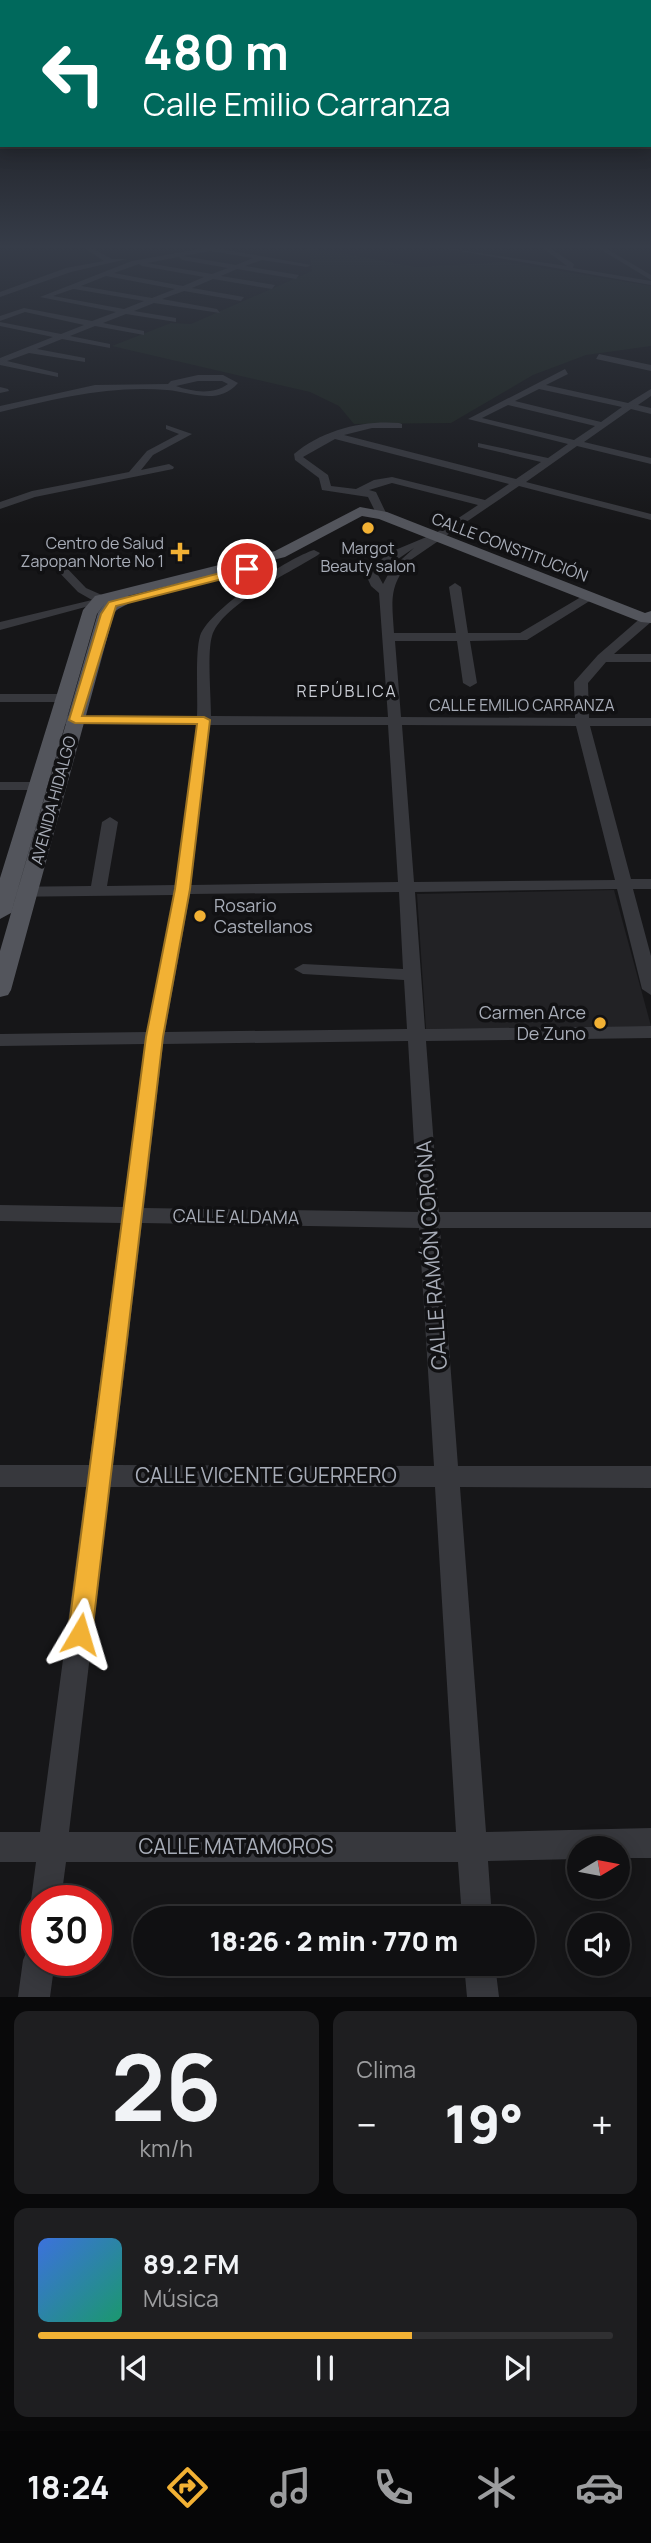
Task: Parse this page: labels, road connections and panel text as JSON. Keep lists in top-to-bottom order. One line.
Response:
{"streets":{"main road":["CALLE CONSTITUCIÓN","AVENIDA HIDALGO"],"street":["CALLE EMILIO CARRANZA","CALLE ALDAMA","CALLE RAMÓN CORONA","CALLE VICENTE GUERRERO","CALLE MATAMOROS"]},"crossings":[["CALLE CONSTITUCIÓN","AVENIDA HIDALGO"],["CALLE CONSTITUCIÓN","CALLE RAMÓN CORONA"],["CALLE EMILIO CARRANZA","AVENIDA HIDALGO"],["CALLE EMILIO CARRANZA","CALLE RAMÓN CORONA"],["CALLE ALDAMA","CALLE RAMÓN CORONA"],["CALLE RAMÓN CORONA","CALLE VICENTE GUERRERO"],["CALLE RAMÓN CORONA","CALLE MATAMOROS"]],"districts":["REPÚBLICA"],"places":{"other":["Margot Beauty salon","Rosario Castellanos","Carmen Arce De Zuno"],"health":["Centro de Salud Zapopan Norte No 1"]},"north":"right","page":{"turn":["480 m","Calle Emilio Carranza"],"limit":"30","trip":"18:26 · 2 min · 770 m","tile":[["26","km/h"],"Clima"],"heat":["−","19°","+"],"song":["89.2 FM","Música"],"tabs":"18:24"}}
